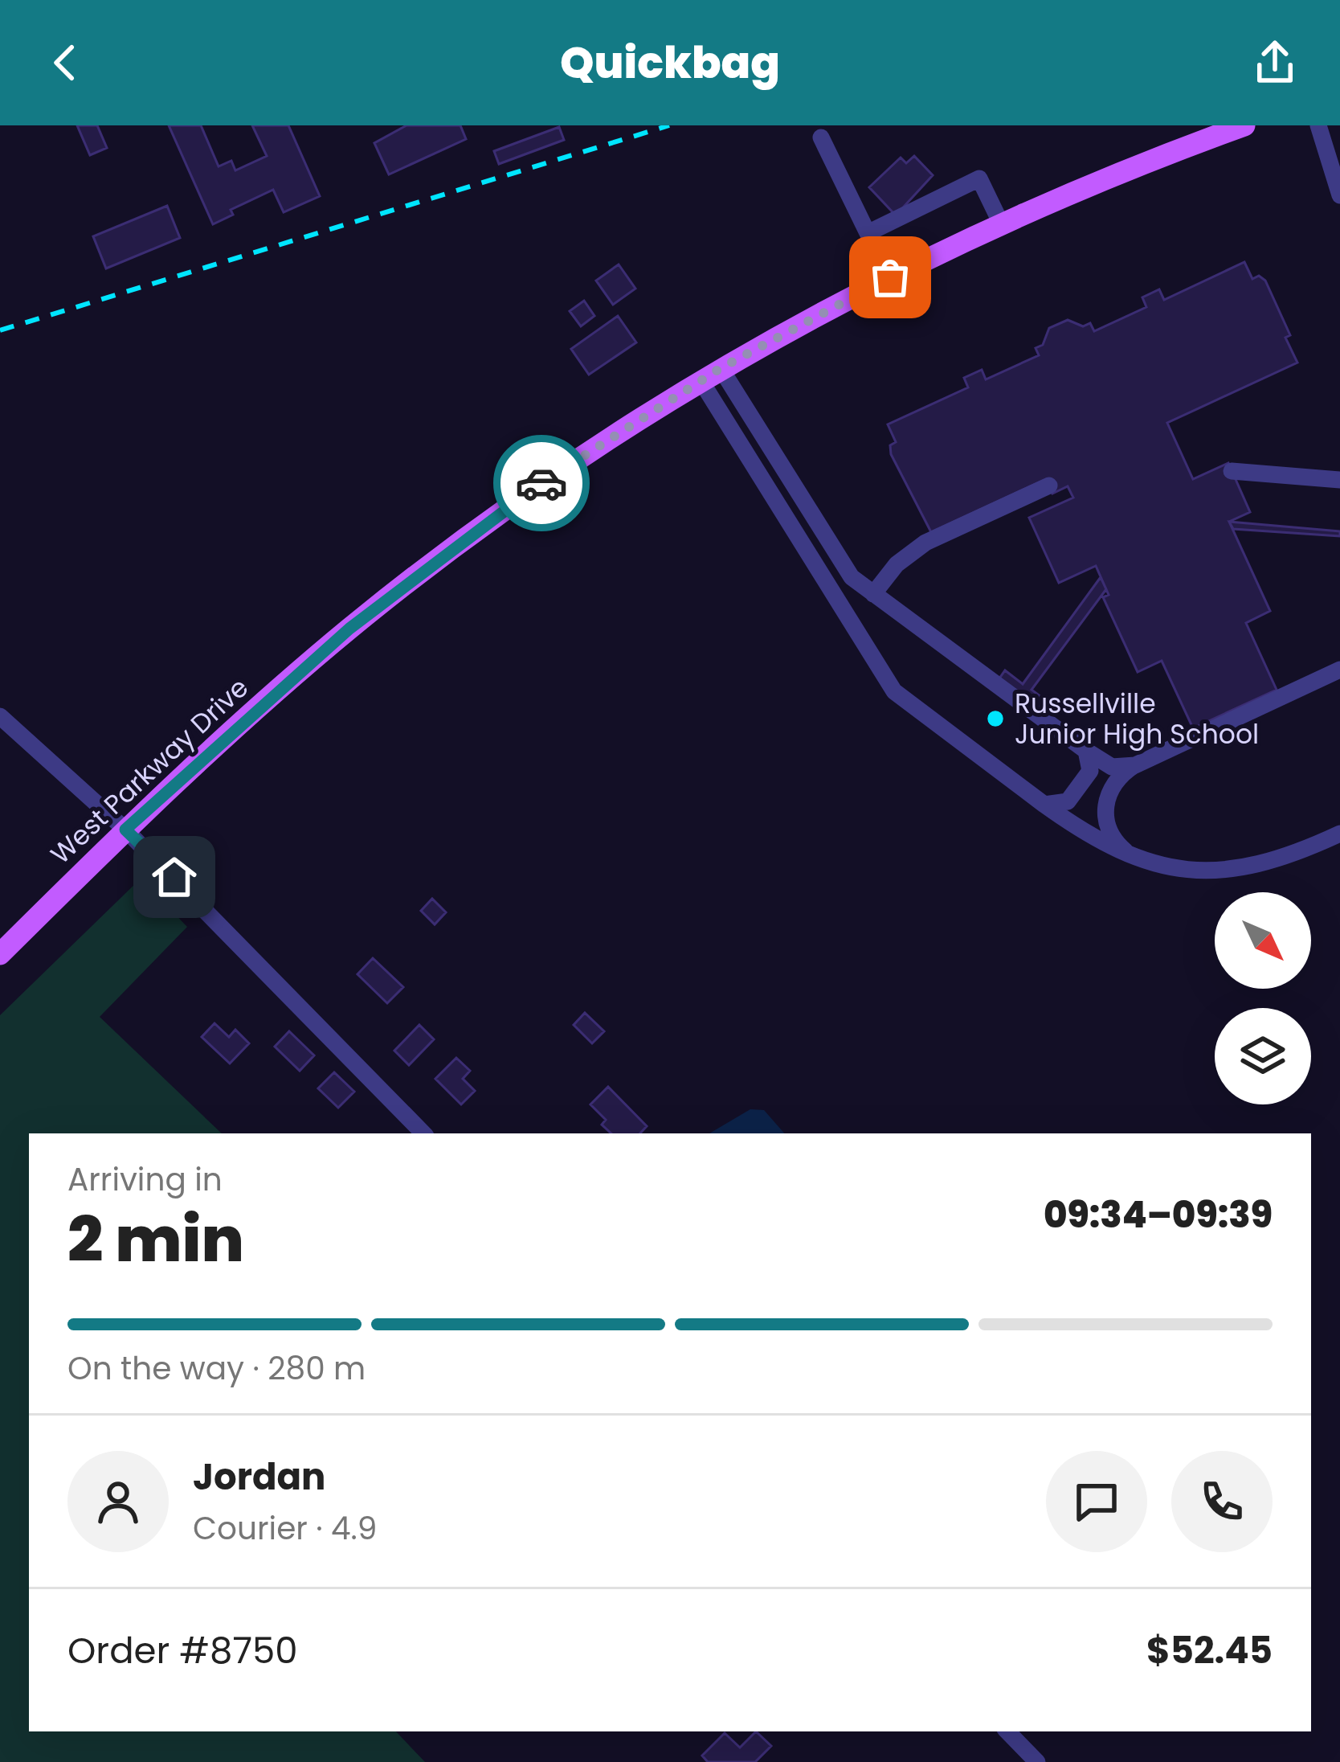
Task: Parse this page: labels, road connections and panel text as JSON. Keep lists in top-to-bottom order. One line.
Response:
{"streets":{"main road":["West Parkway Drive"]},"places":["Russellville Junior High School"],"north":"bottom right","page":{"header":"Quickbag","heading":["2 min","Arriving in","09:34–09:39"],"panel":["Jordan","Courier · 4.9","Order #8750","$52.45"],"bar":"On the way · 280 m"}}
